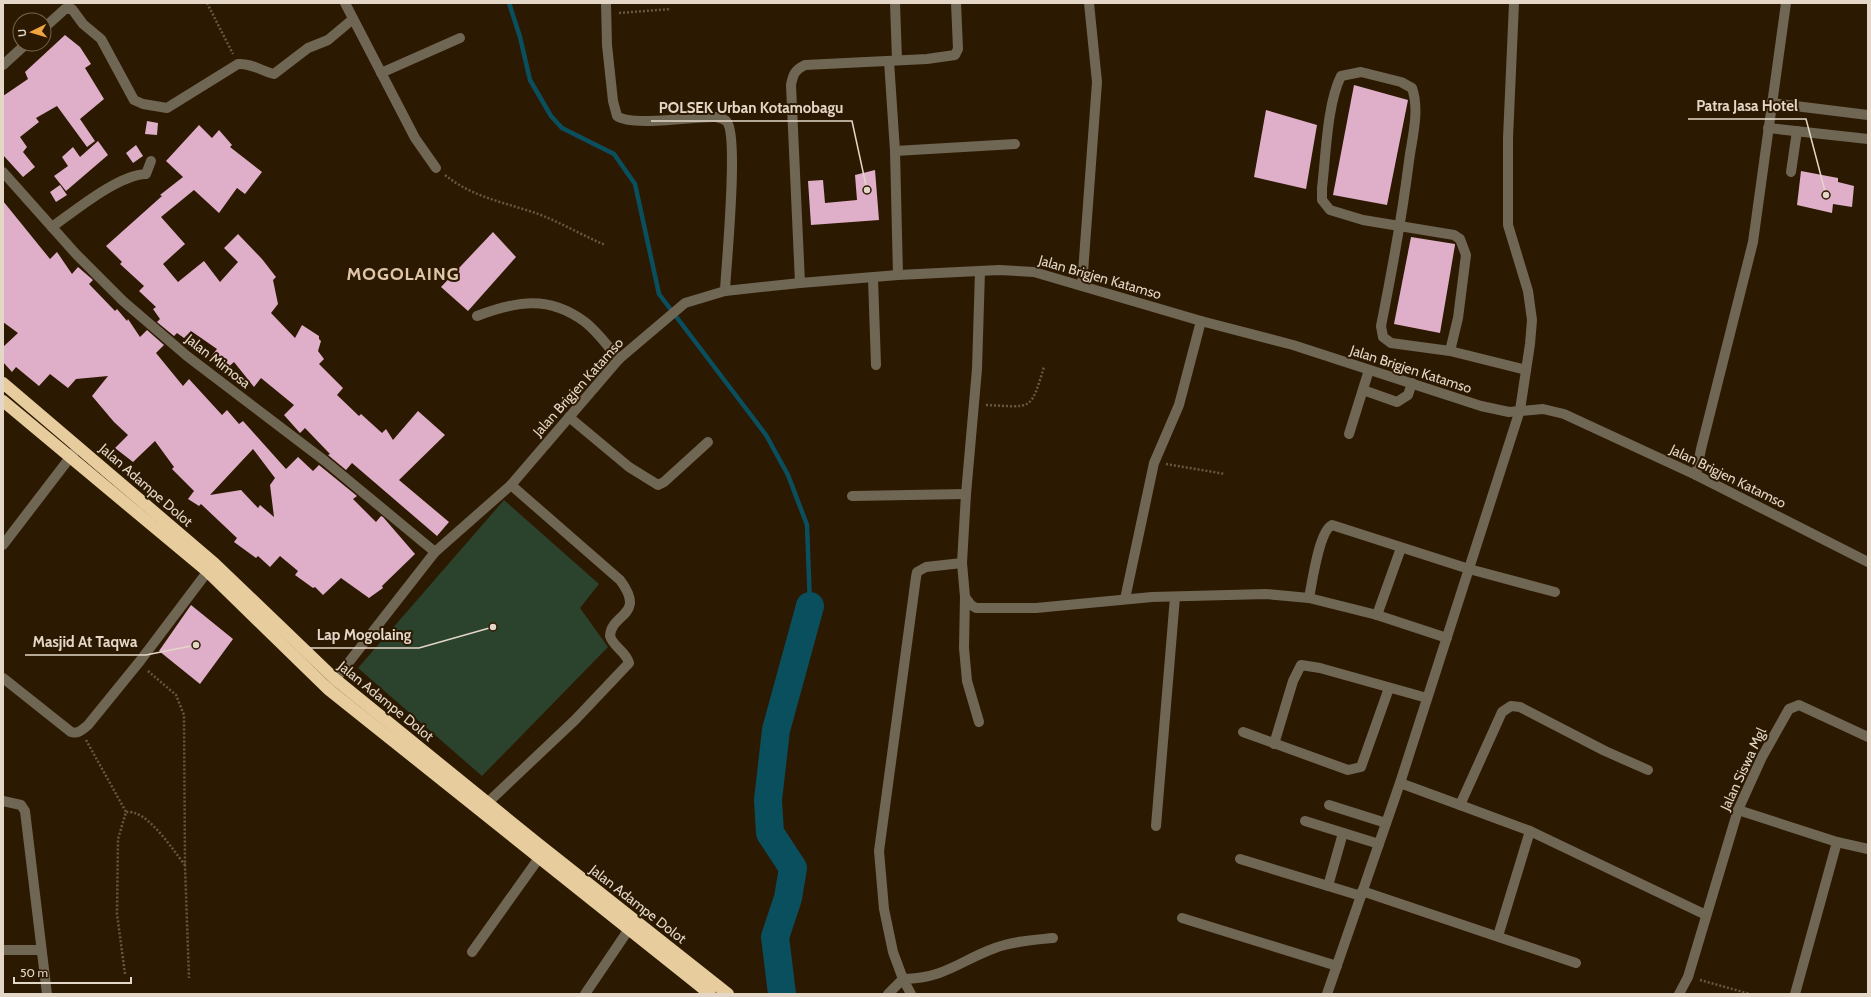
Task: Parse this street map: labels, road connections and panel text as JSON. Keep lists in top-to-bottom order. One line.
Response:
{"streets":{"highway":["Jalan Adampe Dolot"],"street":["Jalan Brigjen Katamso","Jalan Mimosa","Jalan Siswa Mgl"]},"crossings":[["Jalan Brigjen Katamso","Jalan Mimosa"],["Jalan Brigjen Katamso","Jalan Adampe Dolot"]],"districts":["MOGOLAING"],"places":["POLSEK Urban Kotamobagu","Patra Jasa Hotel","Lap Mogolaing","Masjid At Taqwa"],"scale_bar":"50 m","north":"left"}
